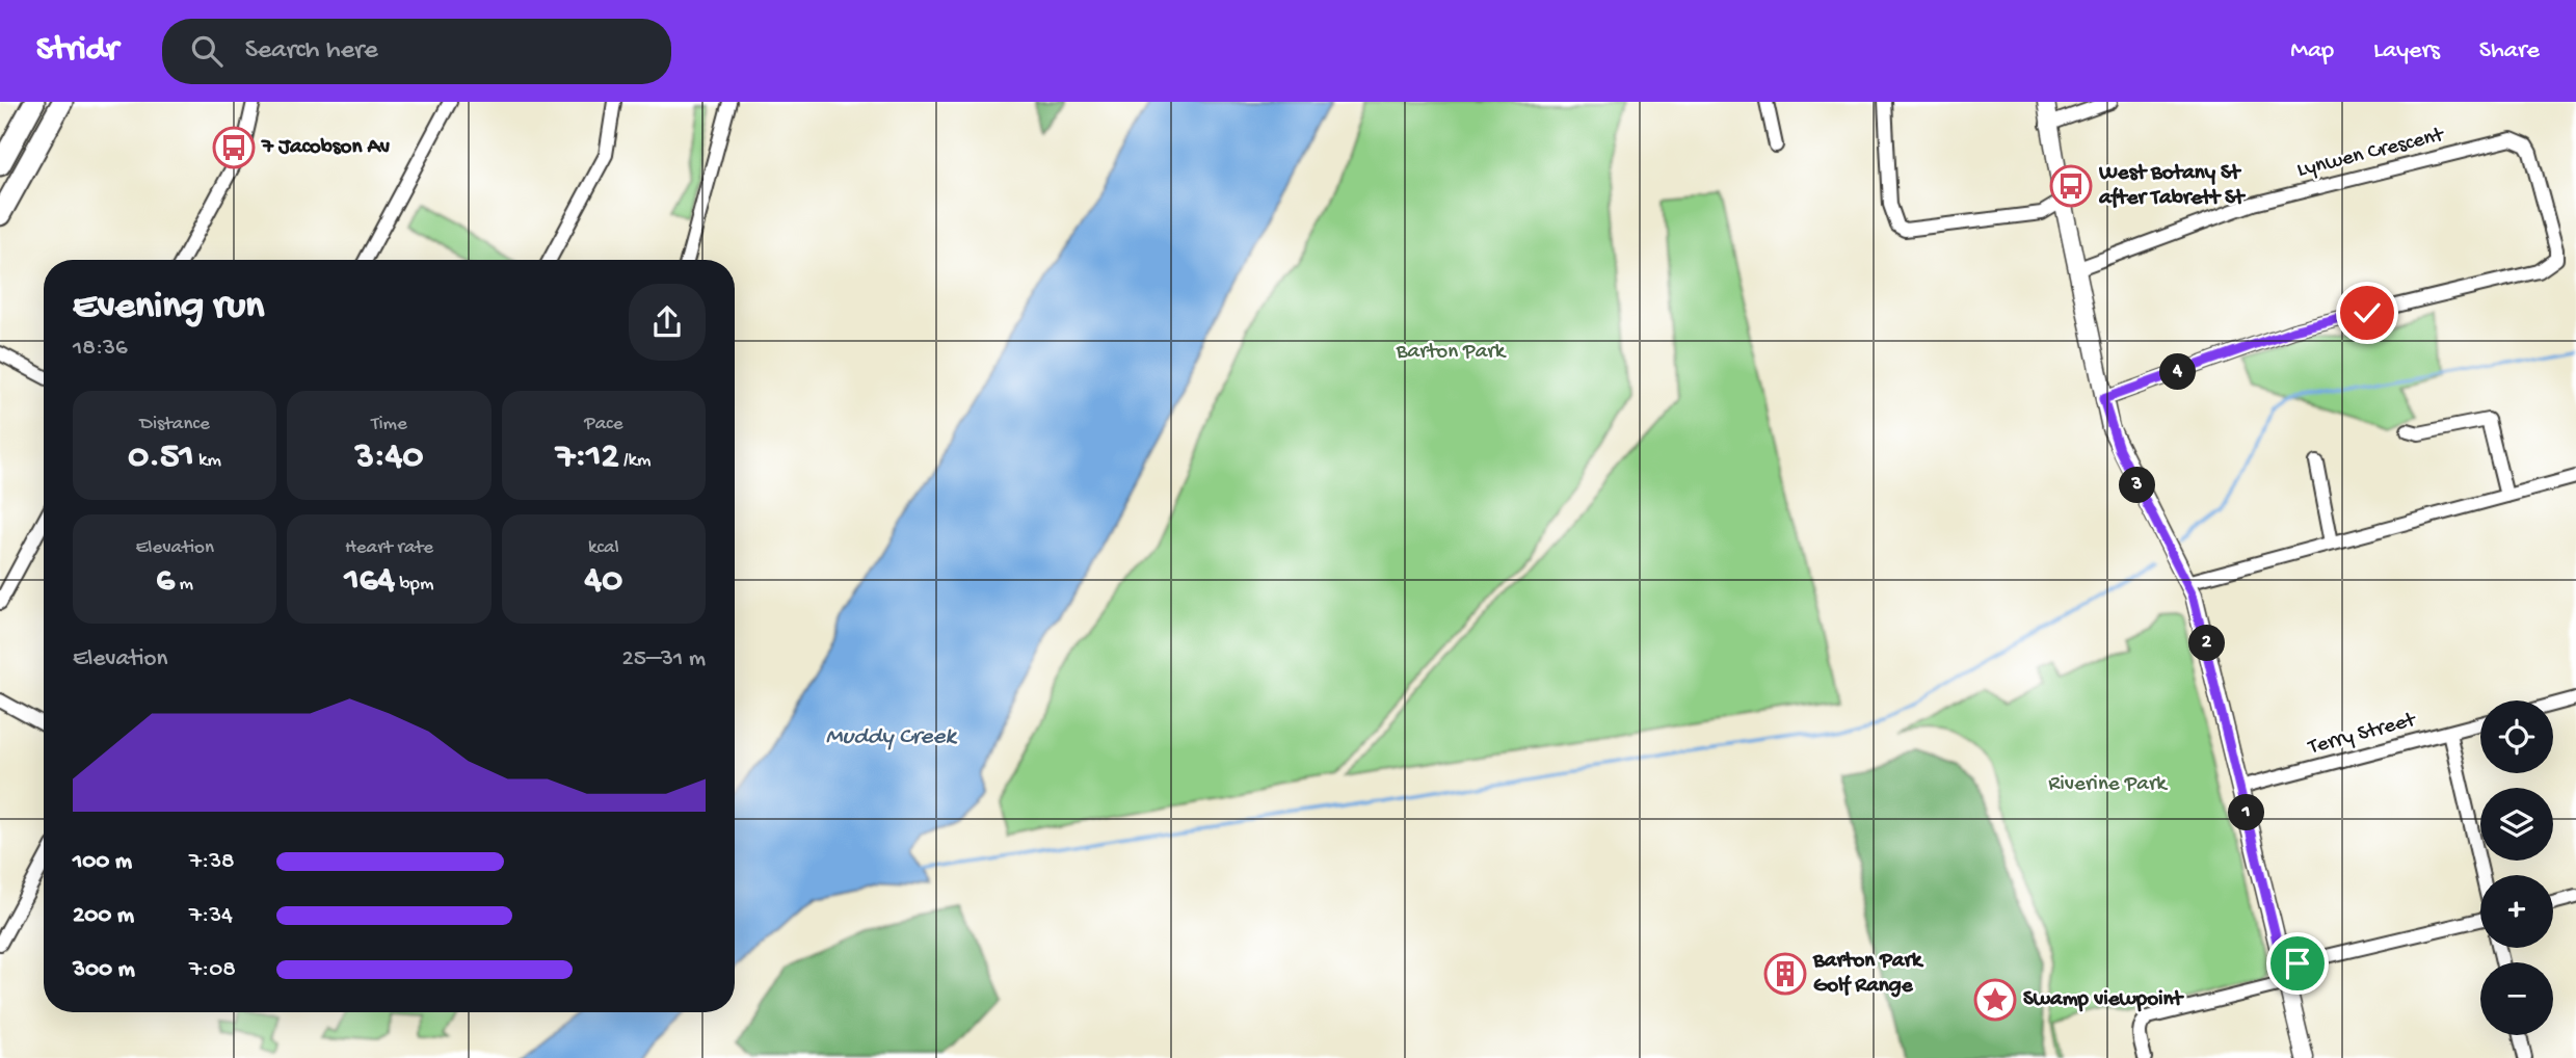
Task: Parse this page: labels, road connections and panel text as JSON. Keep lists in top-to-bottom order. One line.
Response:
{"streets":{"street":["Lynwen Crescent","Terry Street"]},"water":["Muddy Creek"],"parks":["Barton Park","Riverine Park"],"places":{"bus stop":["7 Jacobson Av","West Botany St after Tabrett St"],"building":["Barton Park Golf Range"],"place":["Swamp viewpoint"]},"page":{"header":"Stridr","search":"Search here","nav":["Map","Layers","Share"],"heading":["Evening run","18:36"],"pins":["4","3","2","1"],"stats":[["Distance","0.51 km"],["Time","3:40"],["Pace","7:12 /km"],["Elevation","6 m"],["Heart rate","164 bpm"],["kcal","40"]],"chart":["Elevation","25–31 m"],"map_buttons":["+","−"],"list":[{"name":"100 m","note":"7:38"},{"name":"200 m","note":"7:34"},{"name":"300 m","note":"7:08"}]}}
